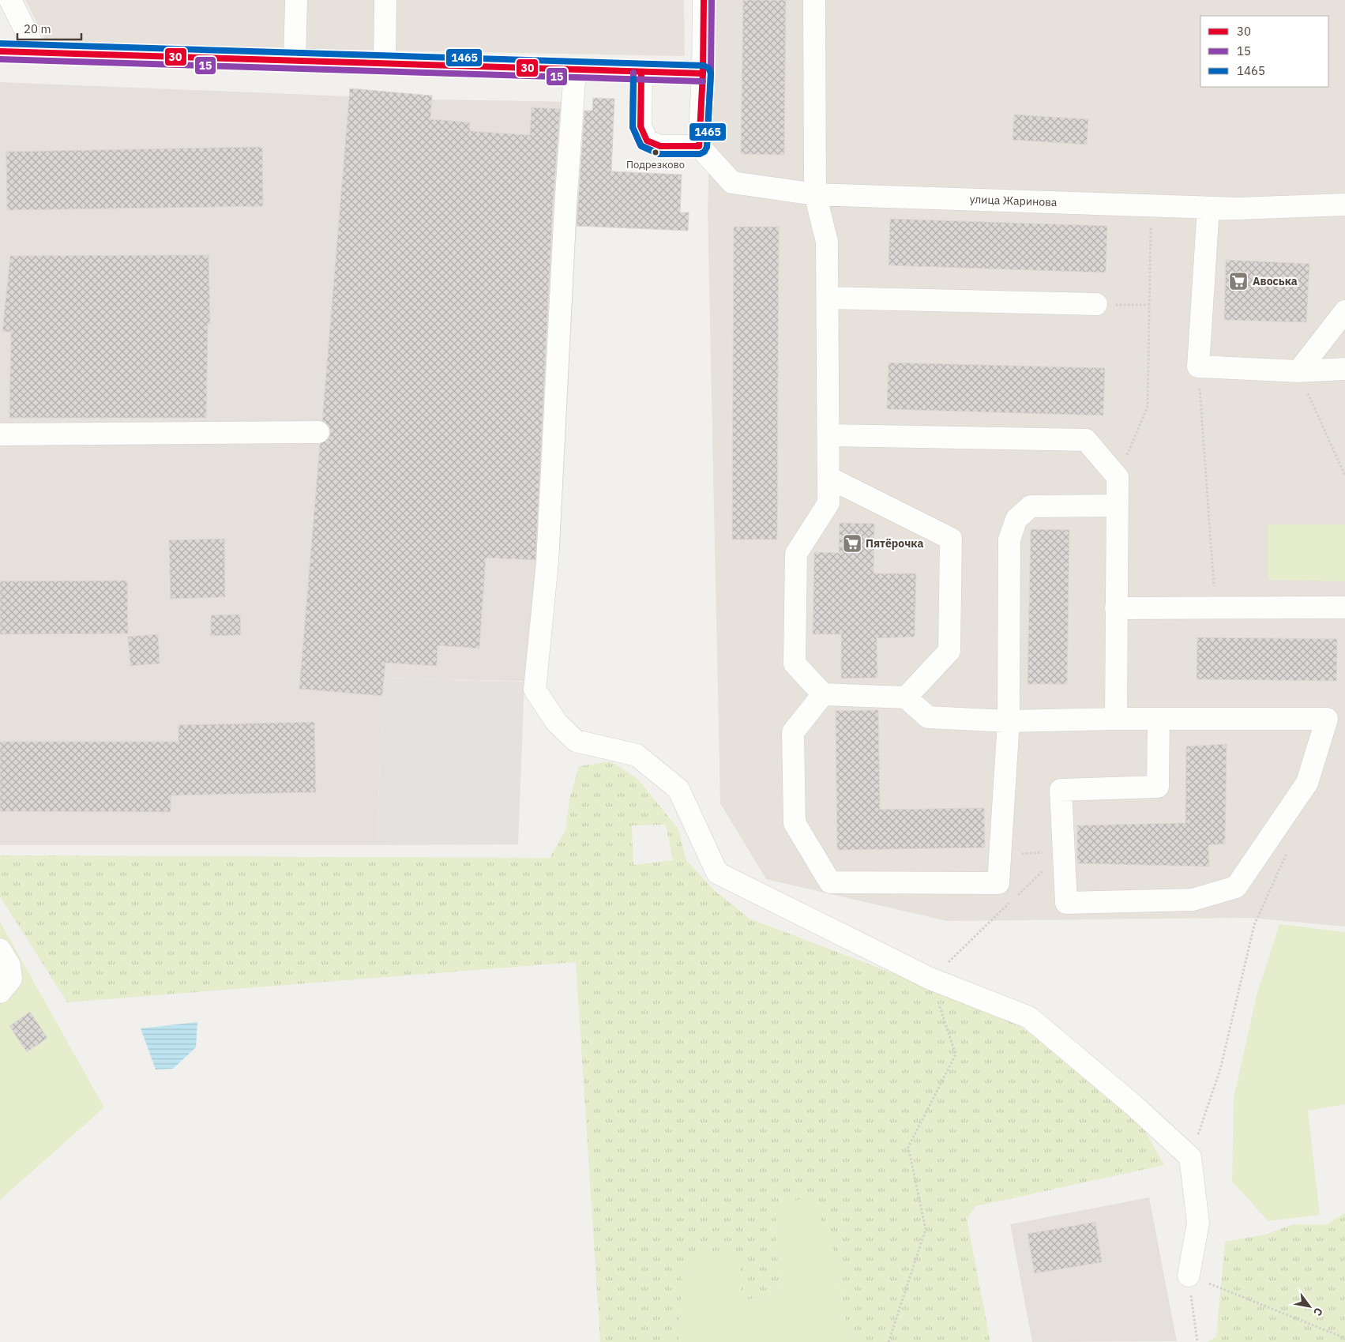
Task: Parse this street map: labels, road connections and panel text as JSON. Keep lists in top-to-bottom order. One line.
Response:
{"streets":{"street":["улица Жаринова"]},"places":{"other":["Подрезково"],"supermarket":["Авоська","Пятёрочка"]},"lines":["transit line 30","transit line 15","transit line 1465"],"legend":["30","15","1465"],"scale_bar":"20 m","north":"bottom right"}
